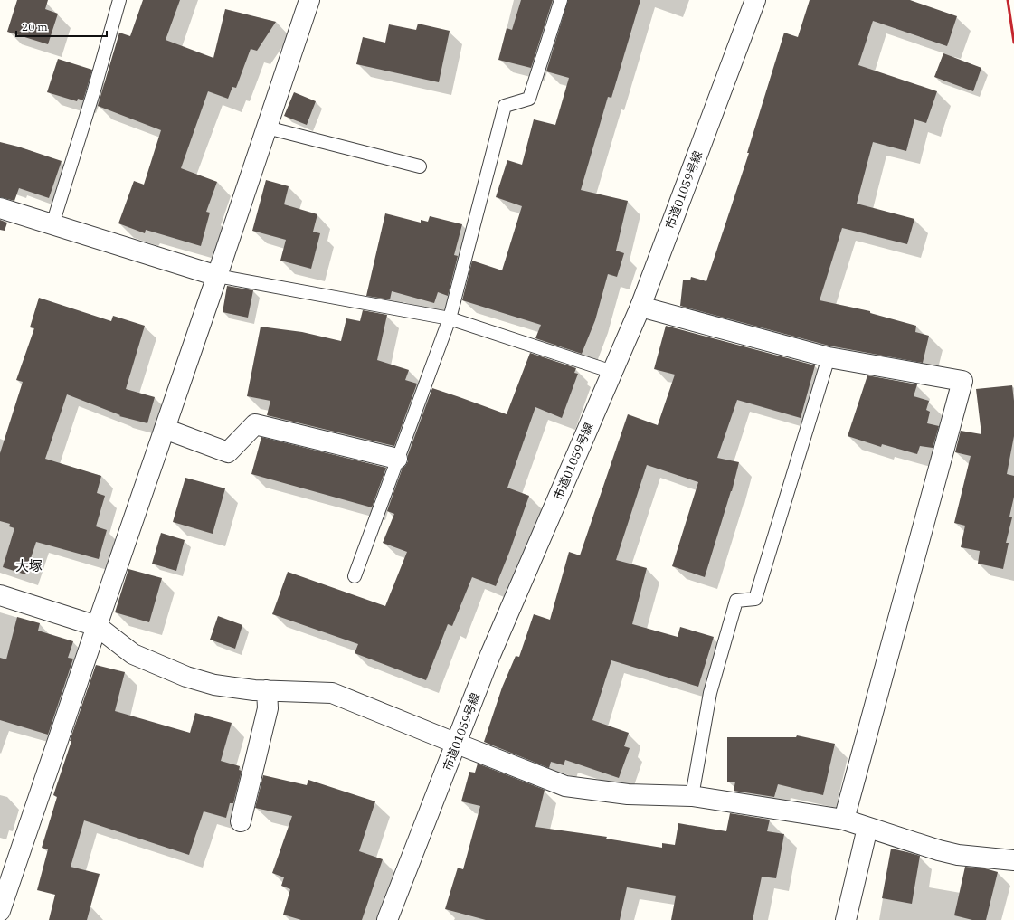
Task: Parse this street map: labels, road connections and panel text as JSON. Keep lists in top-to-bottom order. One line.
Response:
{"streets":{"street":["市道01059号線"]},"districts":["大塚"],"scale_bar":"20 m"}
